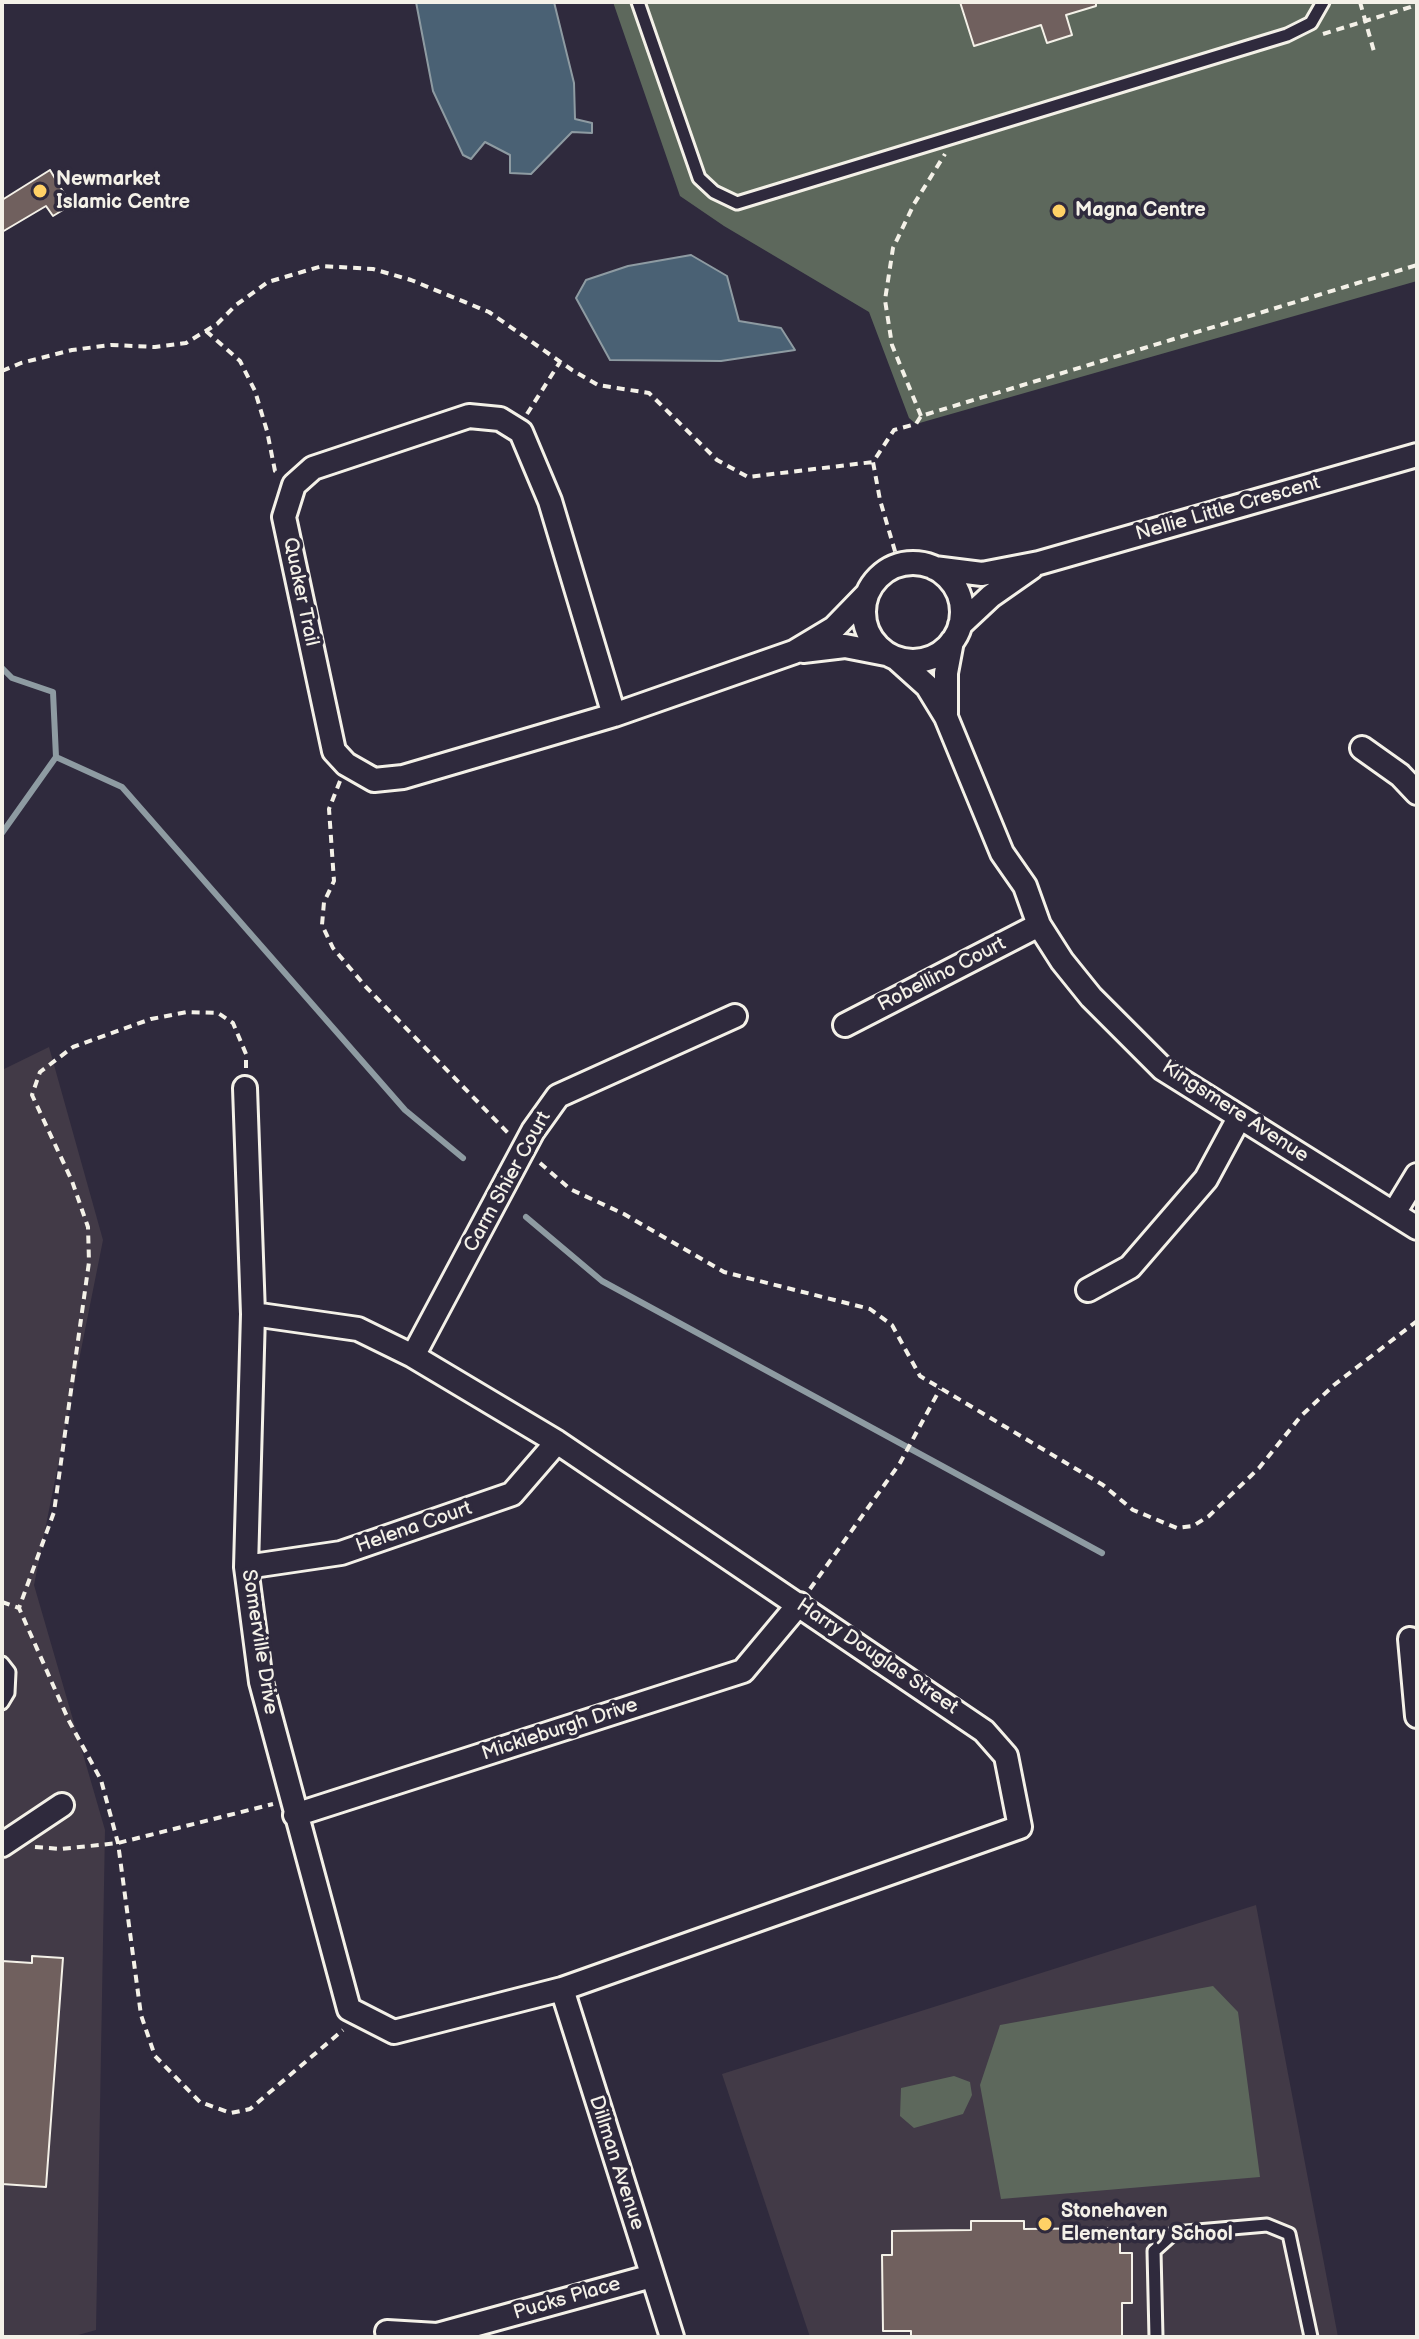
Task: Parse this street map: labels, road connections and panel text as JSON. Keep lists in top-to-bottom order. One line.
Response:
{"streets":{"street":["Nellie Little Crescent","Quaker Trail","Robellino Court","Kingsmere Avenue","Carm Shier Court","Helena Court","Somerville Drive","Harry Douglas Street","Mickleburgh Drive","Dillman Avenue","Pucks Place"]},"crossings":[["Nellie Little Crescent","Kingsmere Avenue"],["Robellino Court","Kingsmere Avenue"],["Carm Shier Court","Harry Douglas Street"],["Helena Court","Somerville Drive"],["Helena Court","Harry Douglas Street"],["Somerville Drive","Harry Douglas Street"],["Somerville Drive","Mickleburgh Drive"],["Harry Douglas Street","Mickleburgh Drive"],["Harry Douglas Street","Dillman Avenue"],["Dillman Avenue","Pucks Place"]],"places":["Newmarket Islamic Centre","Magna Centre","Stonehaven Elementary School"]}
